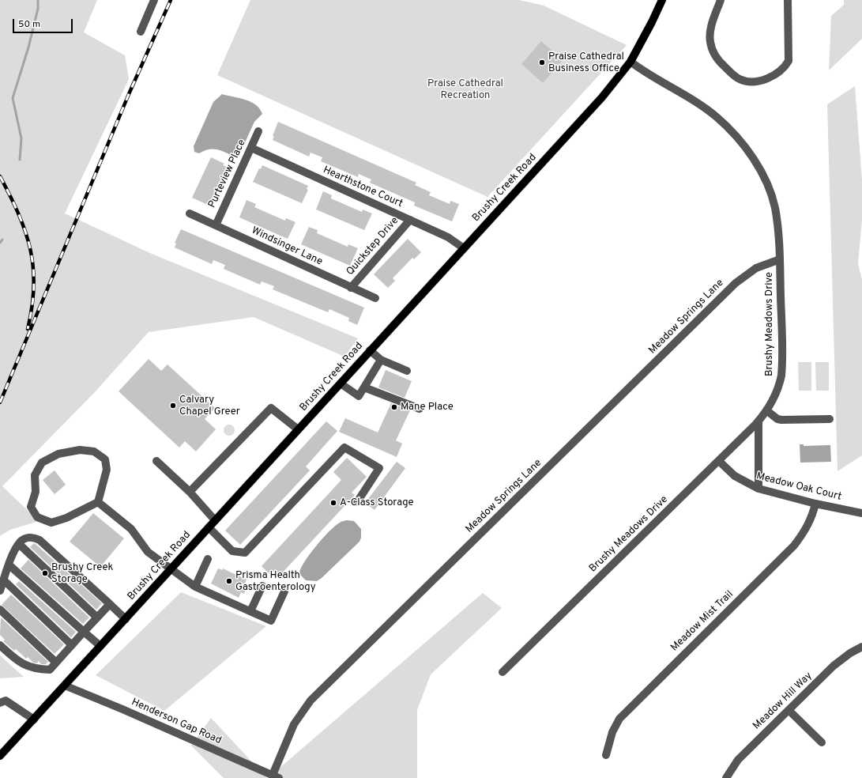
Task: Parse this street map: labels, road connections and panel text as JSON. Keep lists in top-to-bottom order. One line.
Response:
{"streets":{"main road":["Brushy Creek Road"],"street":["Purteview Place","Hearthstone Court","Windsinger Lane","Quickstep Drive","Meadow Springs Lane","Brushy Meadows Drive","Meadow Oak Court","Meadow Mist Trail","Meadow Hill Way","Henderson Gap Road"]},"crossings":[["Purteview Place","Hearthstone Court"],["Purteview Place","Windsinger Lane"],["Hearthstone Court","Brushy Creek Road"],["Hearthstone Court","Quickstep Drive"],["Brushy Creek Road","Brushy Meadows Drive"],["Brushy Creek Road","Henderson Gap Road"],["Windsinger Lane","Quickstep Drive"],["Meadow Springs Lane","Brushy Meadows Drive"],["Meadow Springs Lane","Henderson Gap Road"],["Brushy Meadows Drive","Meadow Oak Court"],["Meadow Oak Court","Meadow Mist Trail"]],"parks":["Praise Cathedral Recreation"],"places":["Praise Cathedral Business Office","Calvary Chapel Greer","Mane Place","A-Class Storage","Brushy Creek Storage","Prisma Health Gastroenterology"],"scale_bar":"50 m"}
